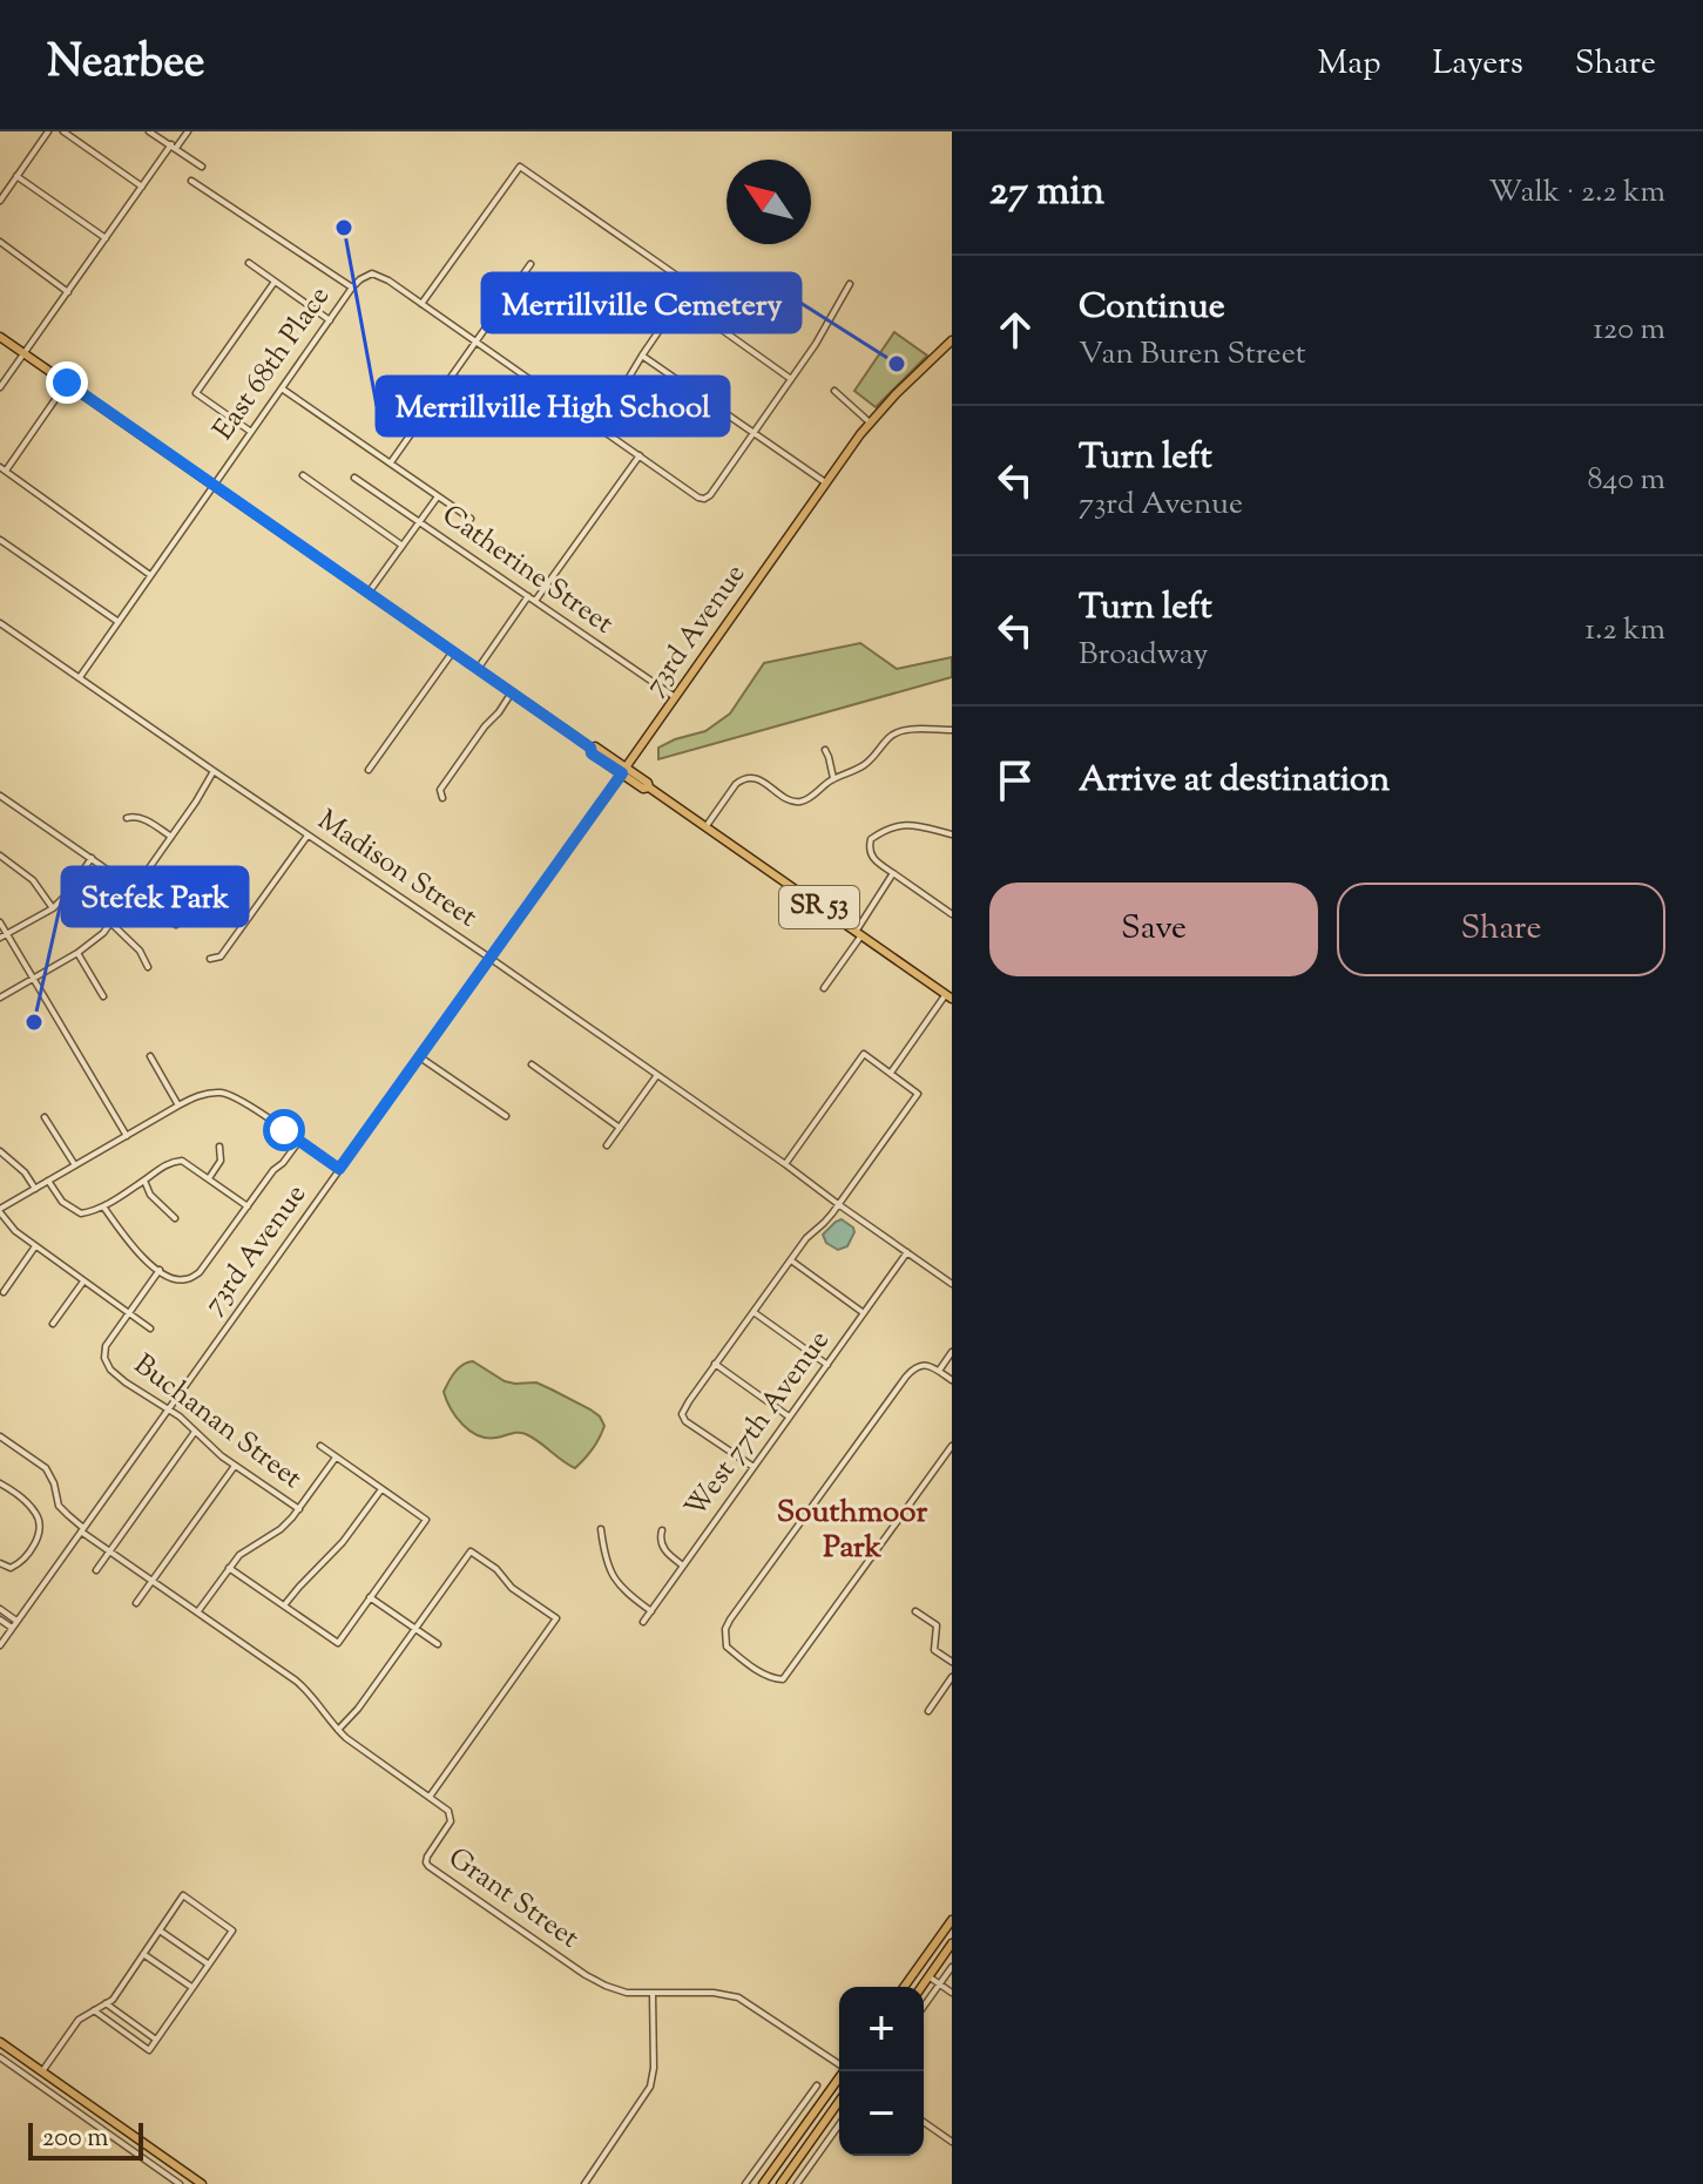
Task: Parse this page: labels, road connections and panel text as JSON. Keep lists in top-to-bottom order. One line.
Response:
{"streets":{"main road":["73rd Avenue","SR 53"],"street":["East 68th Place","Catherine Street","Madison Street","Buchanan Street","West 77th Avenue","Grant Street"]},"crossings":[["East 68th Place","Madison Street"],["East 68th Place","SR 53"],["Catherine Street","73rd Avenue"],["73rd Avenue","Madison Street"],["73rd Avenue","SR 53"],["73rd Avenue","Buchanan Street"],["Madison Street","West 77th Avenue"]],"districts":["Southmoor Park"],"places":["Merrillville High School","Merrillville Cemetery","Stefek Park"],"scale_bar":"200 m","north":"top left","page":{"header":"Nearbee","nav":["Map","Layers","Share"],"heading":["27 min","Walk · 2.2 km"],"list":[["Continue","Van Buren Street","120 m"],["Turn left","73rd Avenue","840 m"],["Turn left","Broadway","1.2 km"],"Arrive at destination"],"buttons":["Save","Share"],"map_buttons":["+","−"],"scale":"200 m"}}
